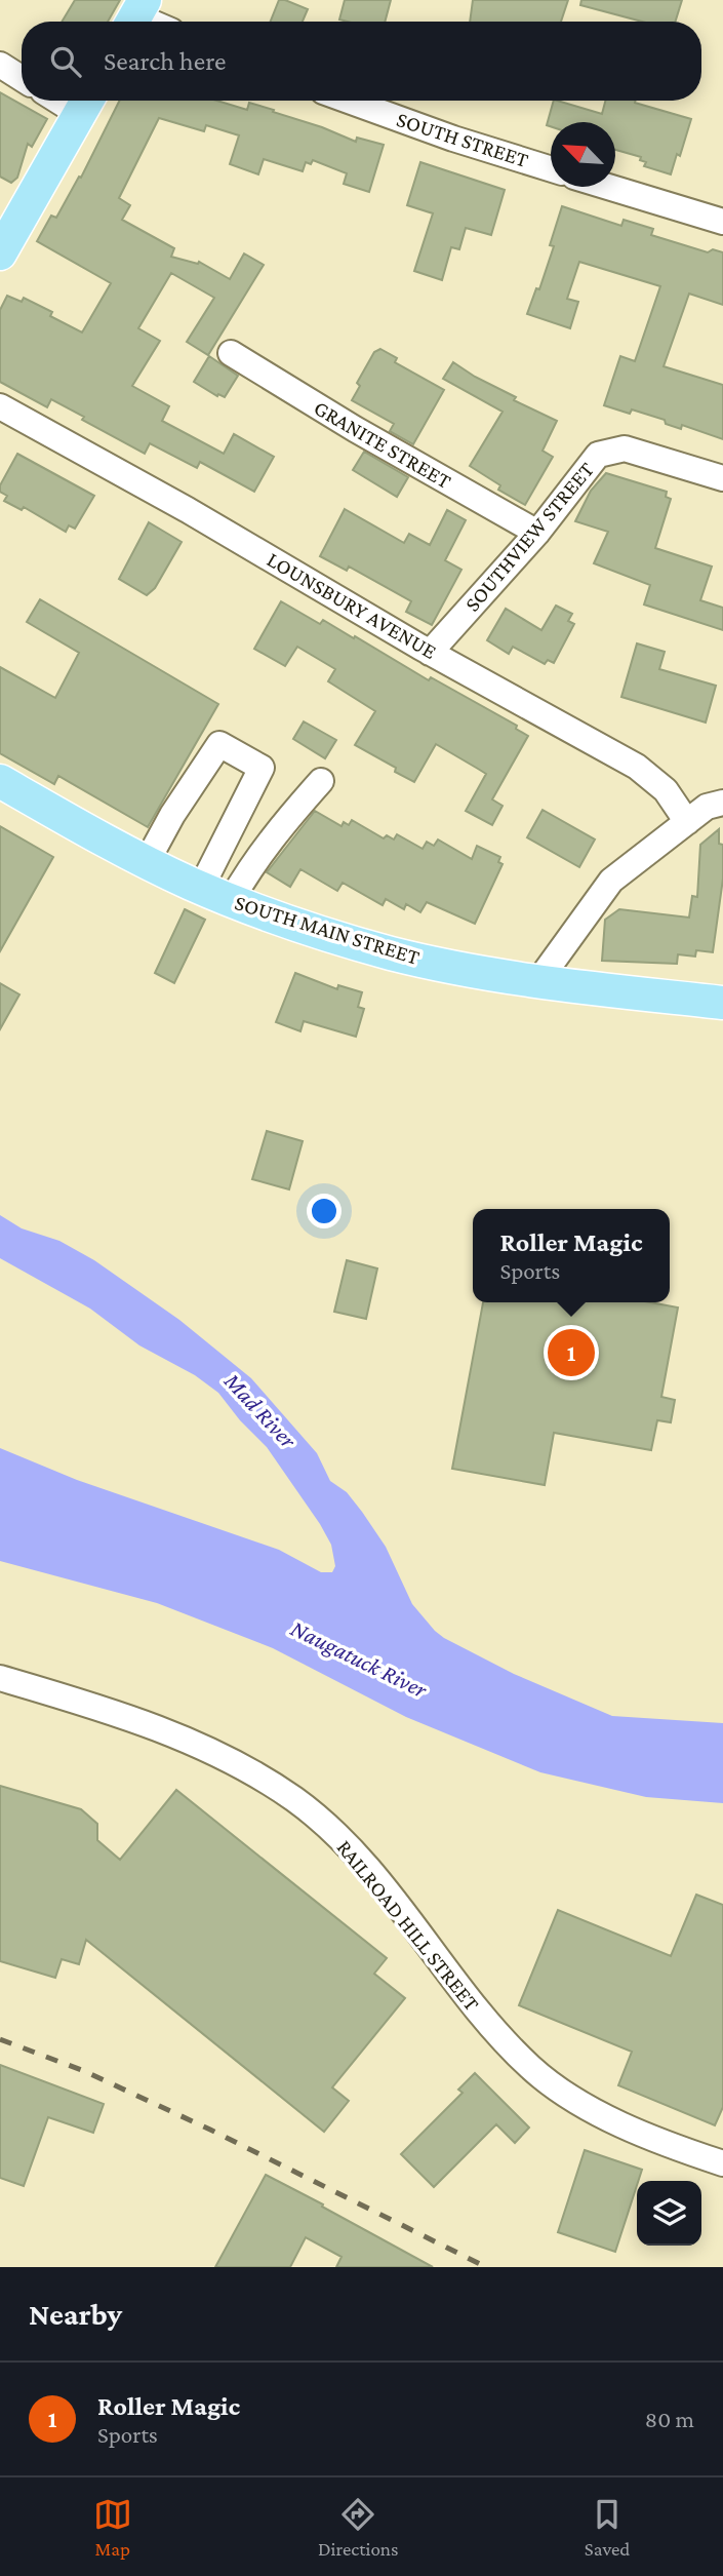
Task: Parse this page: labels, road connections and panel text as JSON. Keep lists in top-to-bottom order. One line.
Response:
{"streets":{"main road":["SOUTH MAIN STREET"],"street":["SOUTH STREET","GRANITE STREET","SOUTHVIEW STREET","LOUNSBURY AVENUE","RAILROAD HILL STREET"]},"crossings":[["GRANITE STREET","SOUTHVIEW STREET"],["SOUTHVIEW STREET","LOUNSBURY AVENUE"]],"water":["Mad River","Naugatuck River"],"north":"top left","page":{"search":"Search here","popup":["Roller Magic","Sports"],"pins":"1","heading":"Nearby","list":[{"mark":"1","name":"Roller Magic","note":"Sports","value":"80 m"}],"nav":["Map","Directions","Saved"]}}
